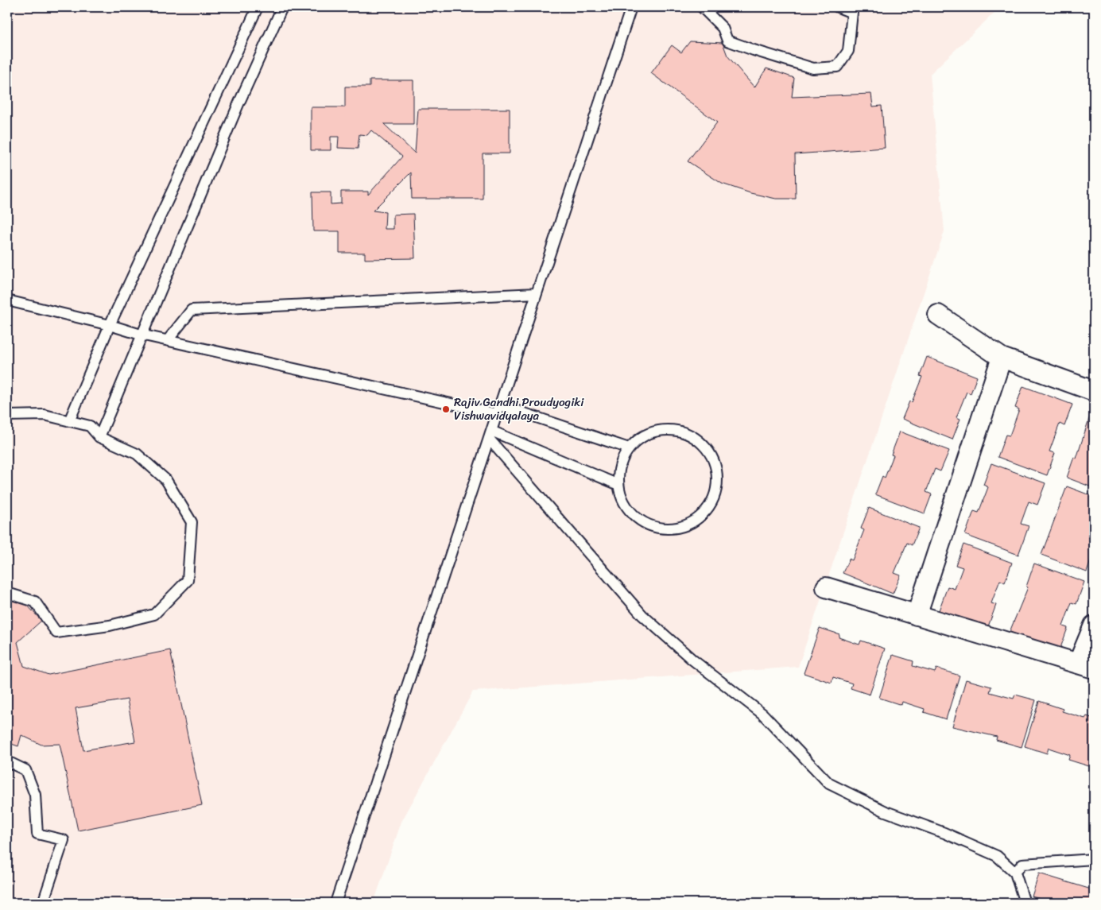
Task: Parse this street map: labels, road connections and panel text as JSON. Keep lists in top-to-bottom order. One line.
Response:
{"places":["Rajiv Gandhi Proudyogiki Vishwavidyalaya"]}
